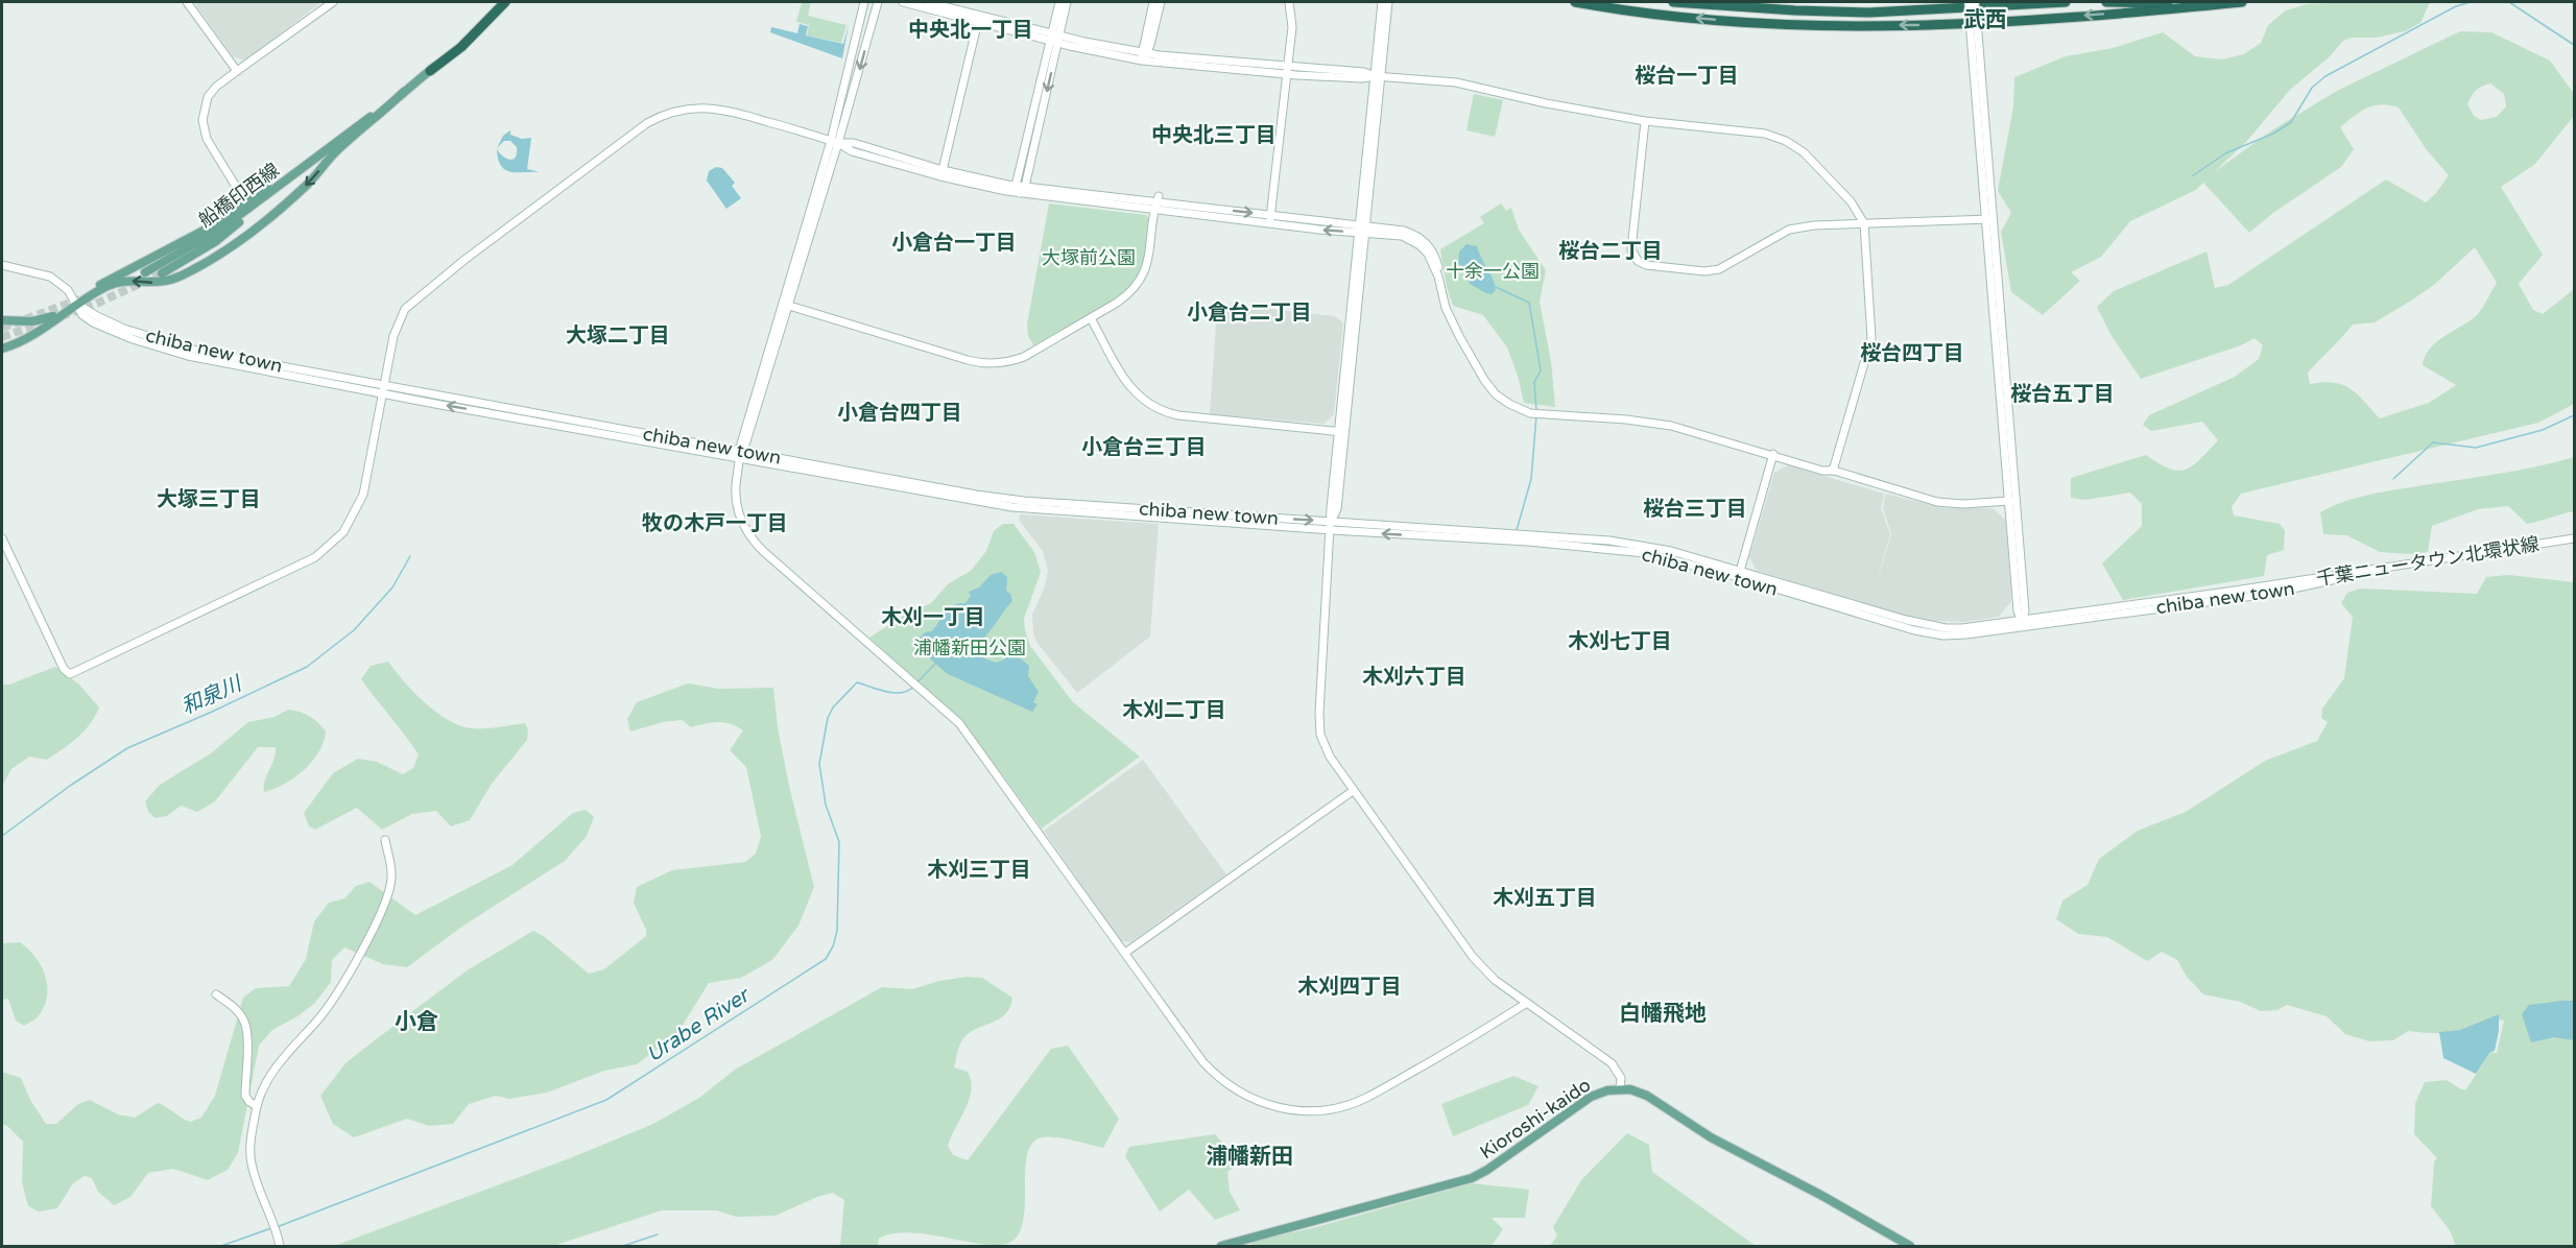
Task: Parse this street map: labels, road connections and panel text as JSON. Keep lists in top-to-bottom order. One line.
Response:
{"streets":{"main road":["船橋印西線","Kioroshi-kaido"],"street":["chiba new town","千葉ニュータウン北環状線"]},"crossings":[["chiba new town","千葉ニュータウン北環状線"]],"districts":["武西","中央北一丁目","桜台一丁目","中央北三丁目","小倉台一丁目","桜台二丁目","小倉台二丁目","大塚二丁目","桜台四丁目","桜台五丁目","小倉台四丁目","小倉台三丁目","大塚三丁目","桜台三丁目","牧の木戸一丁目","木刈一丁目","木刈七丁目","木刈六丁目","木刈二丁目","木刈三丁目","木刈五丁目","木刈四丁目","白幡飛地","小倉","浦幡新田"],"water":["和泉川","Urabe River"],"parks":["大塚前公園","十余一公園","浦幡新田公園"]}
